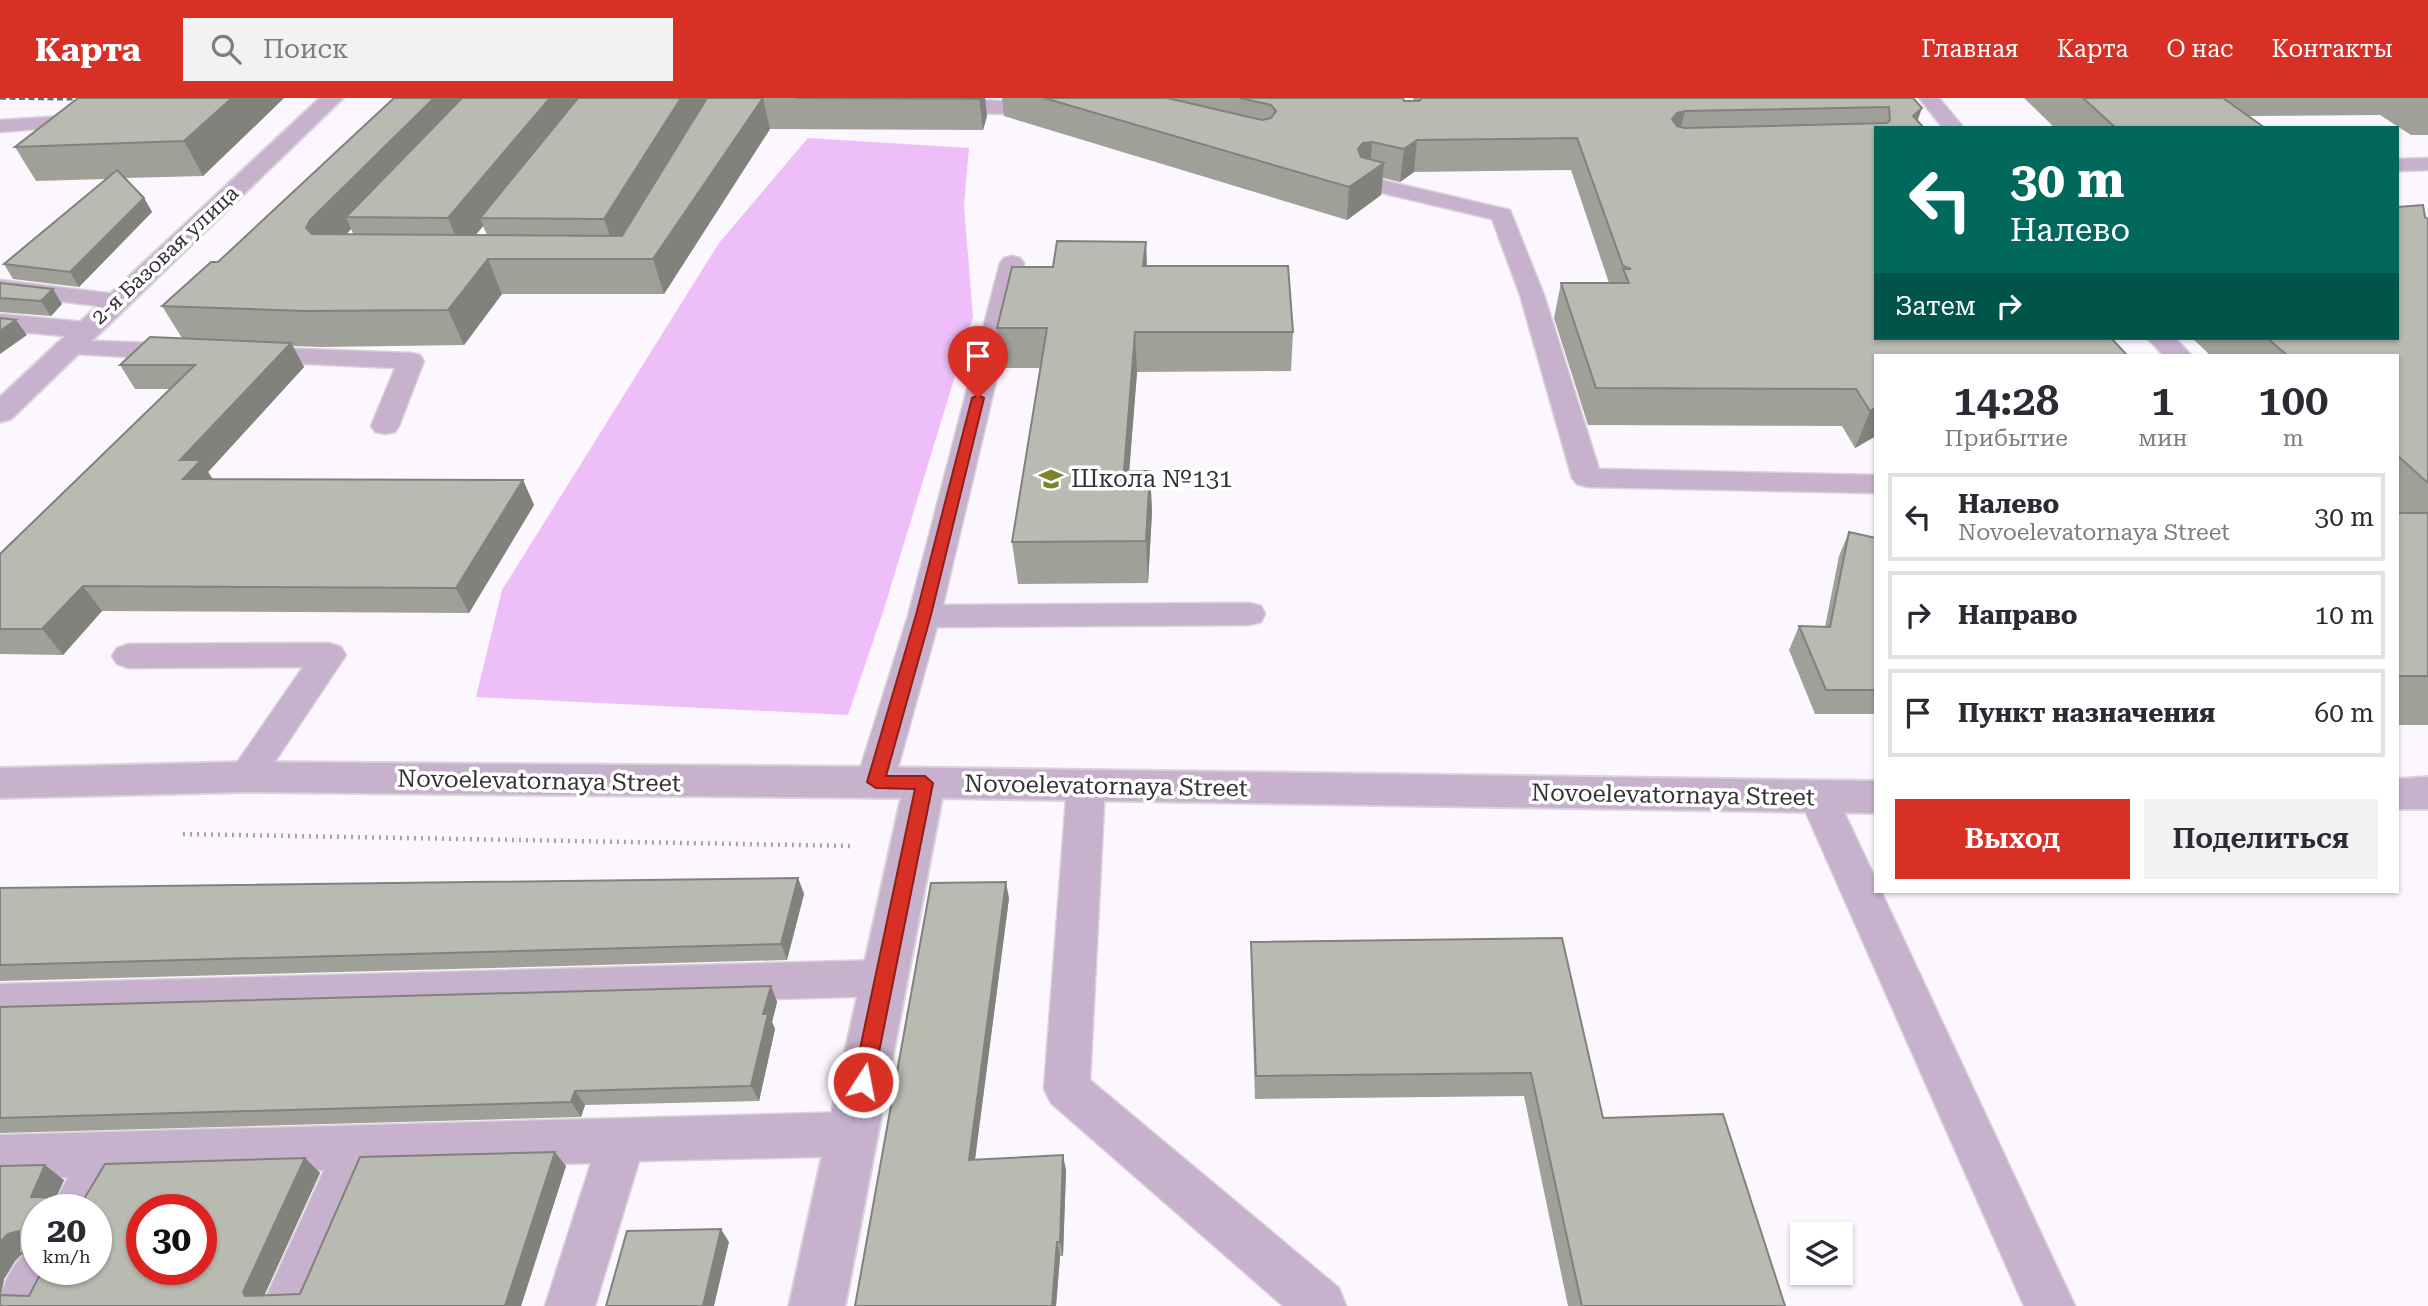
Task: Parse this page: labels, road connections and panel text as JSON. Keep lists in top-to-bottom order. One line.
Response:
{"streets":{"street":["2-я Базовая улица","Novoelevatornaya Street"]},"places":{"school or university":["Школа №131"]},"page":{"header":"Карта","search":"Поиск","nav":["Главная","Карта","О нас","Контакты"],"turn":["30 m","Налево"],"then":"Затем","eta":["14:28","Прибытие","1","мин","100","m"],"list":[{"name":"Налево","note":"Novoelevatornaya Street","value":"30 m"},{"name":"Направо","value":"10 m"},{"name":"Пункт назначения","value":"60 m"}],"buttons":["Выход","Поделиться"],"speed":"20 km/h","limit":"30"}}
